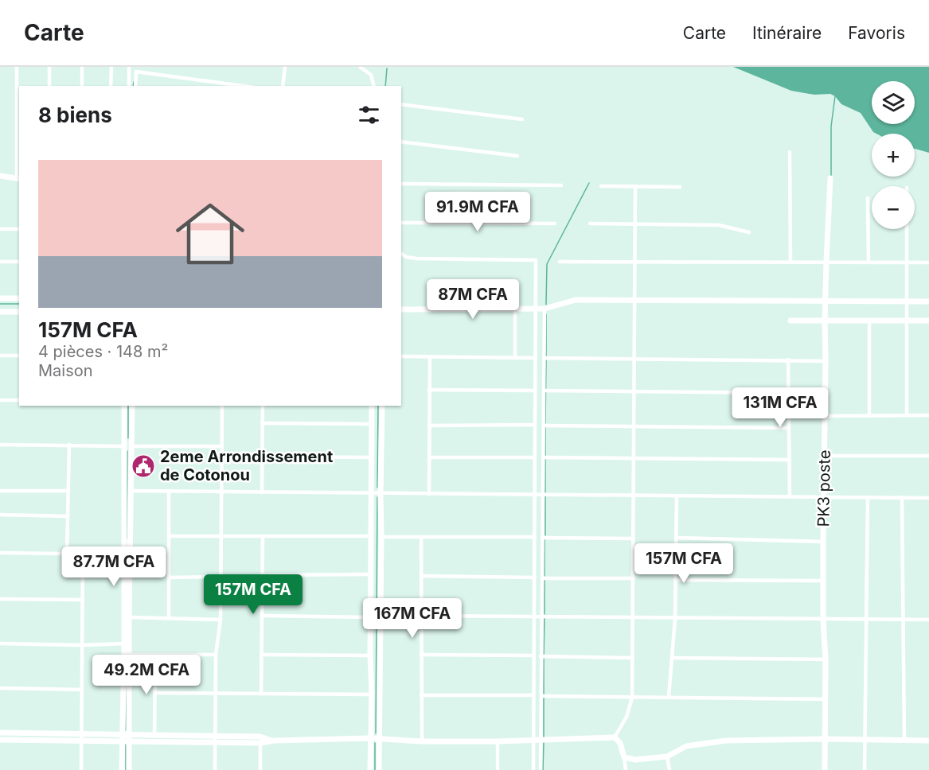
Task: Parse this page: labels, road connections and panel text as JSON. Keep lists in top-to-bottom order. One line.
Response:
{"streets":{"street":["PK3 poste"]},"places":{"public building":["2eme Arrondissement de Cotonou"]},"page":{"header":"Carte","nav":["Carte","Itinéraire","Favoris"],"map_buttons":["+","−"],"heading":"8 biens","list":[{"name":"157M CFA","note":"4 pièces · 148 m² · Maison"}],"price":["91.9M CFA","87M CFA","131M CFA","157M CFA","87.7M CFA","157M CFA","167M CFA","49.2M CFA"]}}
